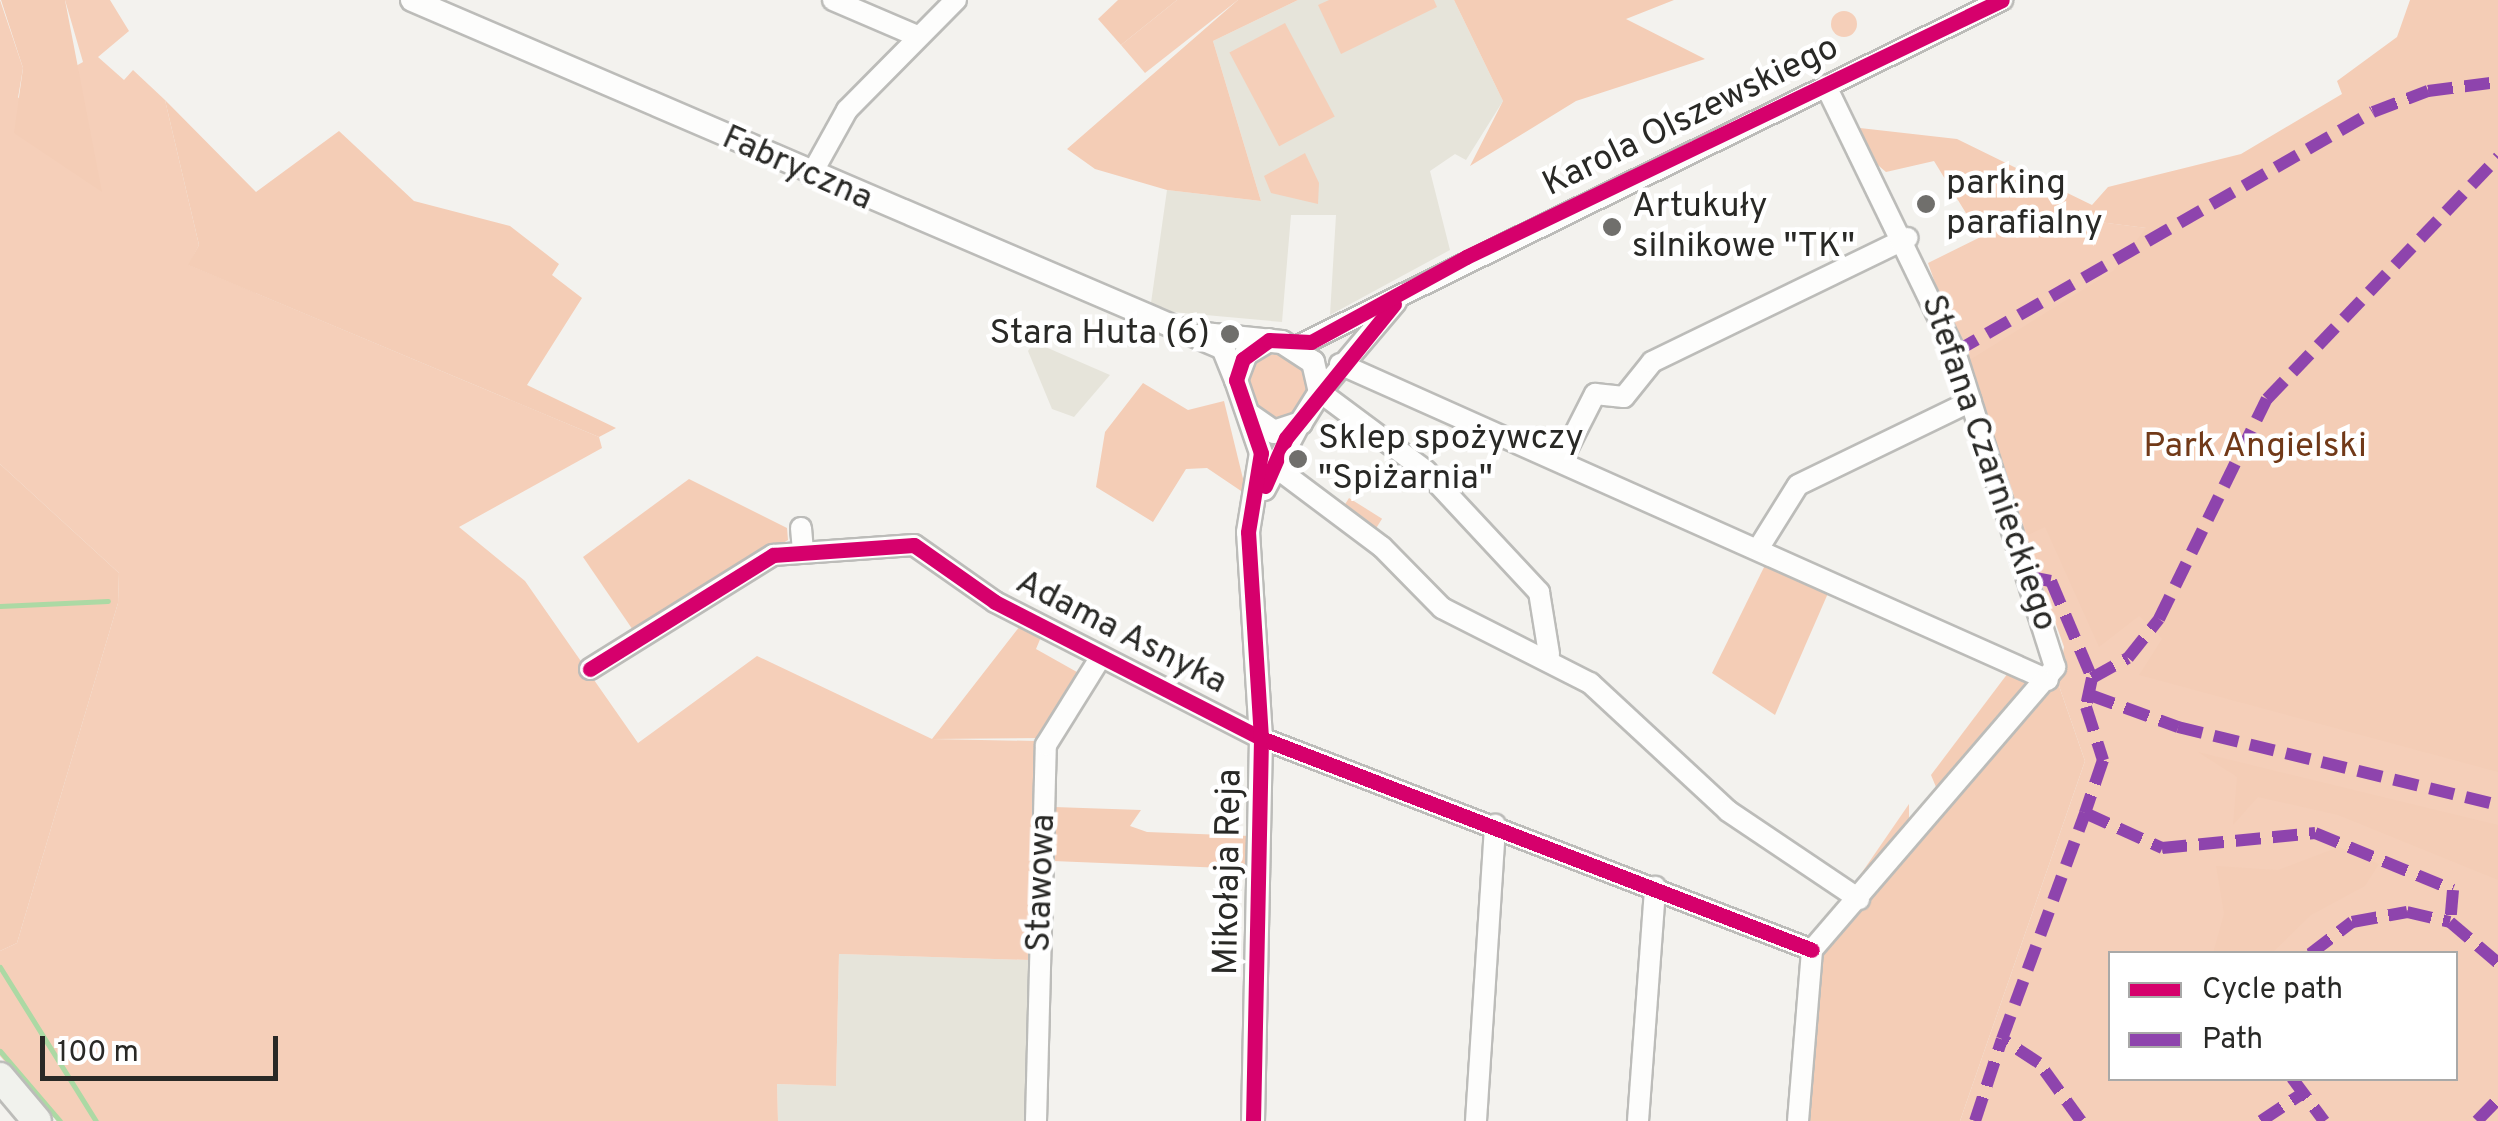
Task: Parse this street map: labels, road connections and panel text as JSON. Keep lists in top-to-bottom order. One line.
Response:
{"streets":{"street":["Karola Olszewskiego","Fabryczna","Stefana Czarnieckiego","Adama Asnyka","Mikołaja Reja","Stawowa"]},"crossings":[["Karola Olszewskiego","Fabryczna"],["Karola Olszewskiego","Stefana Czarnieckiego"],["Stefana Czarnieckiego","Adama Asnyka"],["Adama Asnyka","Mikołaja Reja"],["Adama Asnyka","Stawowa"]],"parks":["Park Angielski"],"places":["parking parafialny","Artukuły silnikowe \"TK\"","Stara Huta (6)","Sklep spożywczy \"Spiżarnia\""],"legend":["Cycle path","Path"],"scale_bar":"100 m"}
